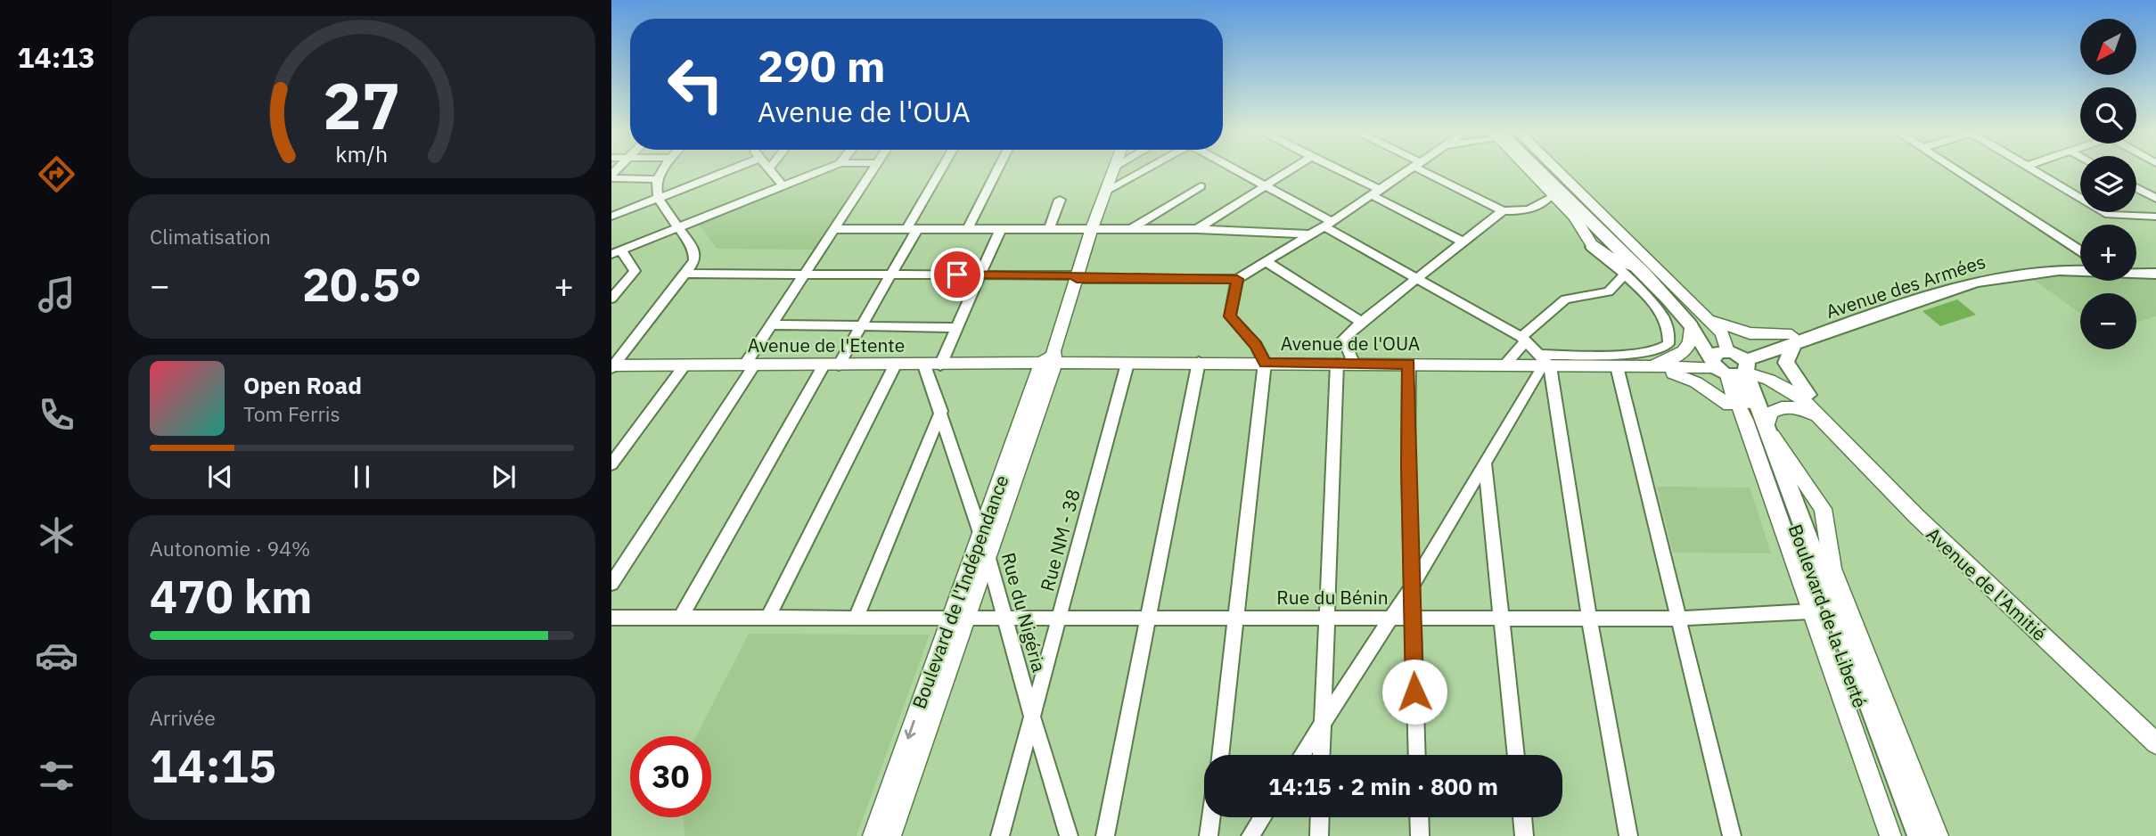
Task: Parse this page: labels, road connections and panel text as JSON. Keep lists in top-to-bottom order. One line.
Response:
{"streets":{"highway":["Avenue des Armées","Boulevard de la Liberté"],"main road":["Avenue de l'OUA","Avenue de l'Etente","Avenue de l'Amitié","Boulevard de l'Indépendance"],"street":["Rue NM - 38","Rue du Bénin","Rue du Nigéria"]},"crossings":[["Avenue des Armées","Avenue de l'OUA"],["Avenue des Armées","Avenue de l'Amitié"],["Avenue des Armées","Boulevard de la Liberté"],["Avenue de l'OUA","Avenue de l'Etente"],["Avenue de l'OUA","Rue NM - 38"],["Avenue de l'OUA","Avenue de l'Amitié"],["Avenue de l'OUA","Boulevard de l'Indépendance"],["Avenue de l'OUA","Boulevard de la Liberté"],["Avenue de l'Etente","Boulevard de l'Indépendance"],["Avenue de l'Etente","Rue du Nigéria"],["Rue NM - 38","Rue du Bénin"],["Rue NM - 38","Rue du Nigéria"],["Avenue de l'Amitié","Boulevard de la Liberté"],["Boulevard de l'Indépendance","Rue du Bénin"],["Boulevard de l'Indépendance","Rue du Nigéria"],["Rue du Bénin","Rue du Nigéria"],["Rue du Bénin","Boulevard de la Liberté"]],"north":"bottom left","page":{"tabs":"14:13","map_buttons":["+","−"],"turn":["290 m","Avenue de l'OUA"],"tile":["Climatisation",["Autonomie · 94%","470 km"],["Arrivée","14:15"]],"heat":["−","20.5°","+"],"song":["Open Road","Tom Ferris"],"limit":"30","trip":"14:15 · 2 min · 800 m","gauge":["27","km/h"]}}
